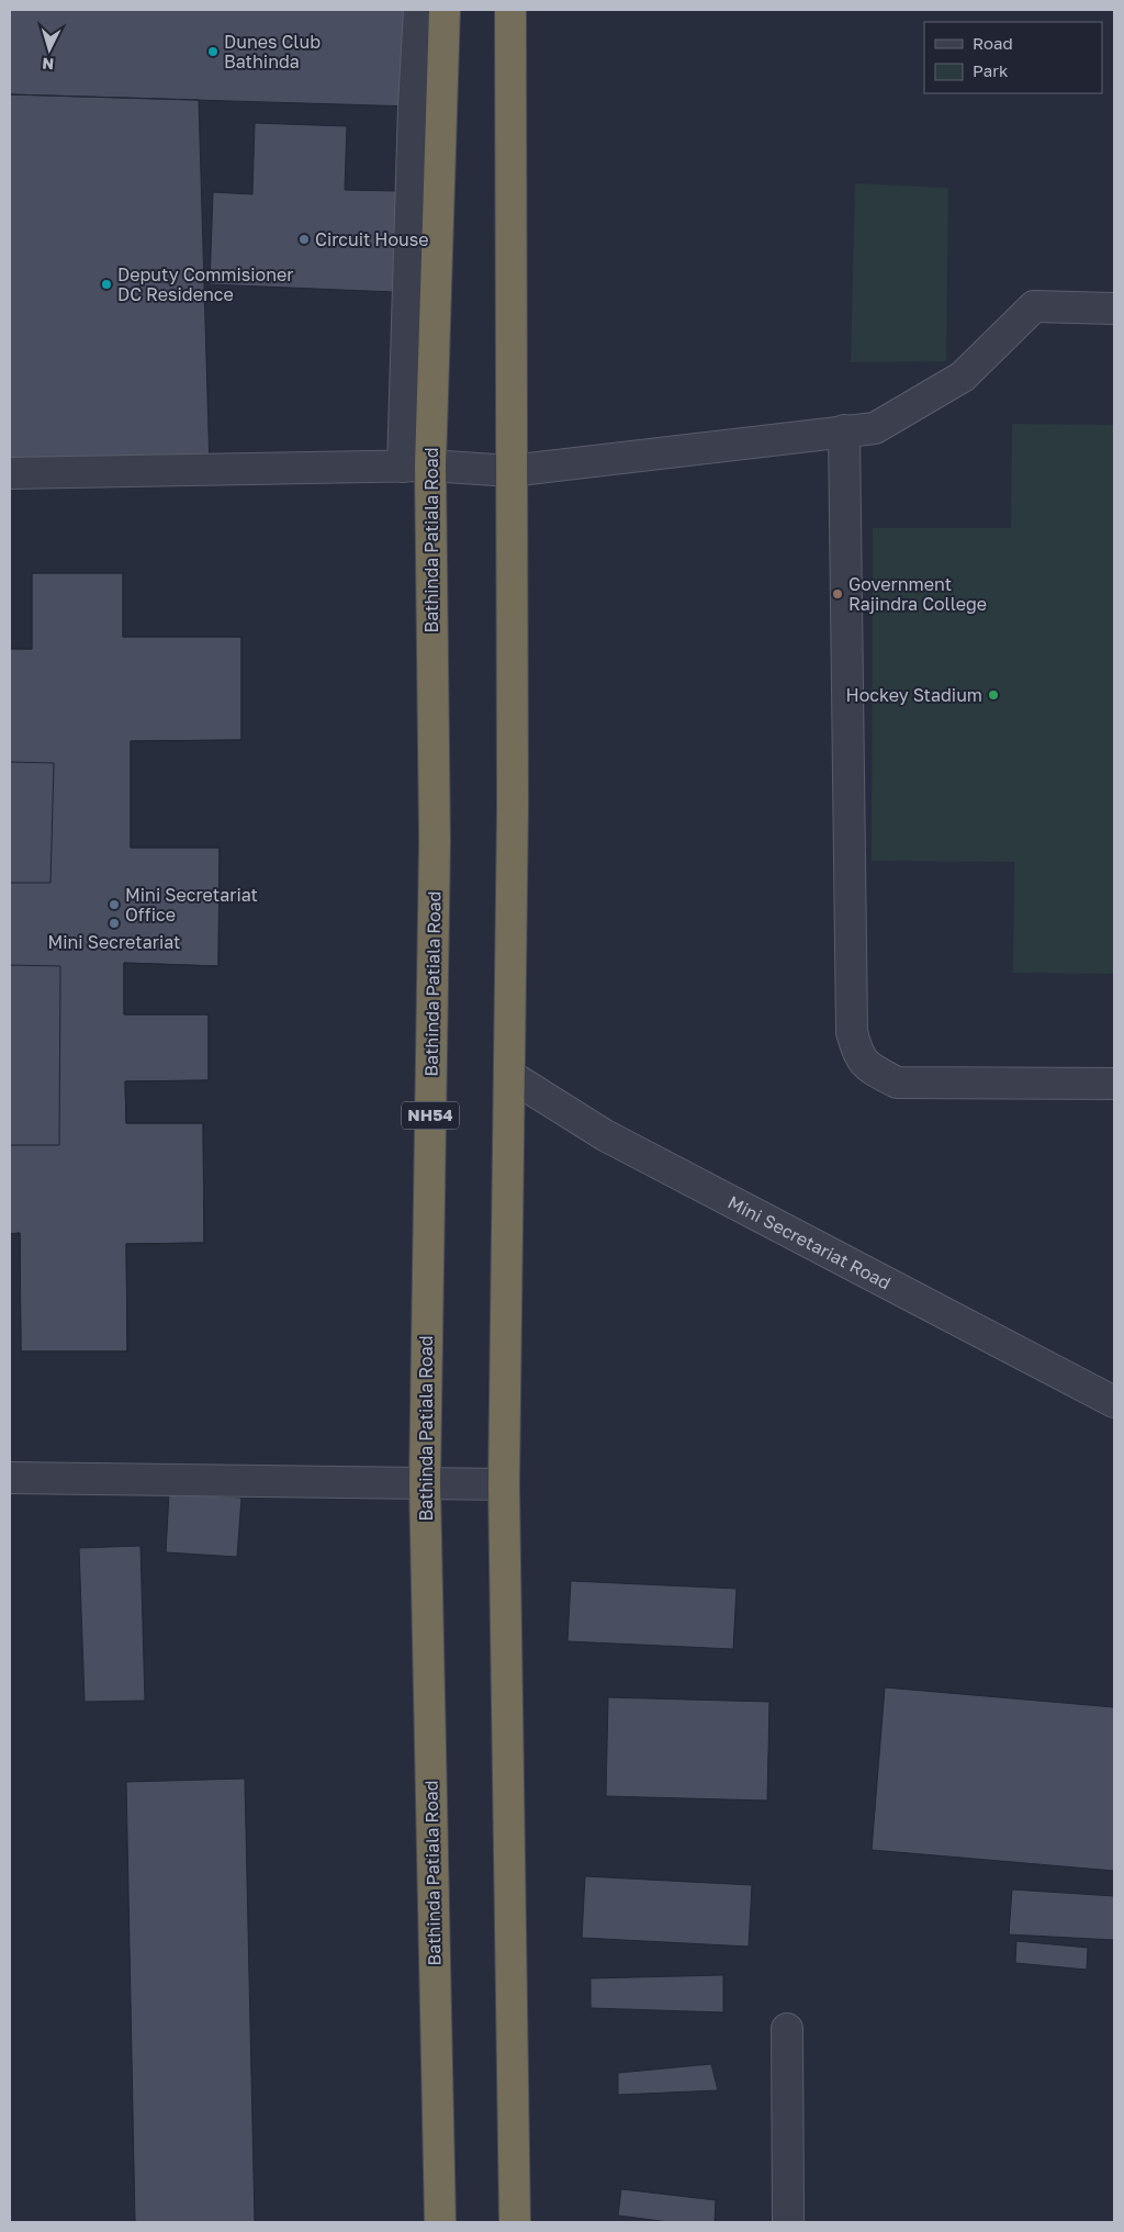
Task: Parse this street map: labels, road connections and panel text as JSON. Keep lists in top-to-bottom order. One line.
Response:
{"streets":{"highway":["Bathinda Patiala Road","NH54"],"street":["Mini Secretariat Road"]},"places":["Dunes Club Bathinda","Circuit House","Deputy Commisioner DC Residence","Government Rajindra College","Hockey Stadium","Mini Secretariat Office","Mini Secretariat"],"legend":["Road","Park"],"north":"bottom"}
